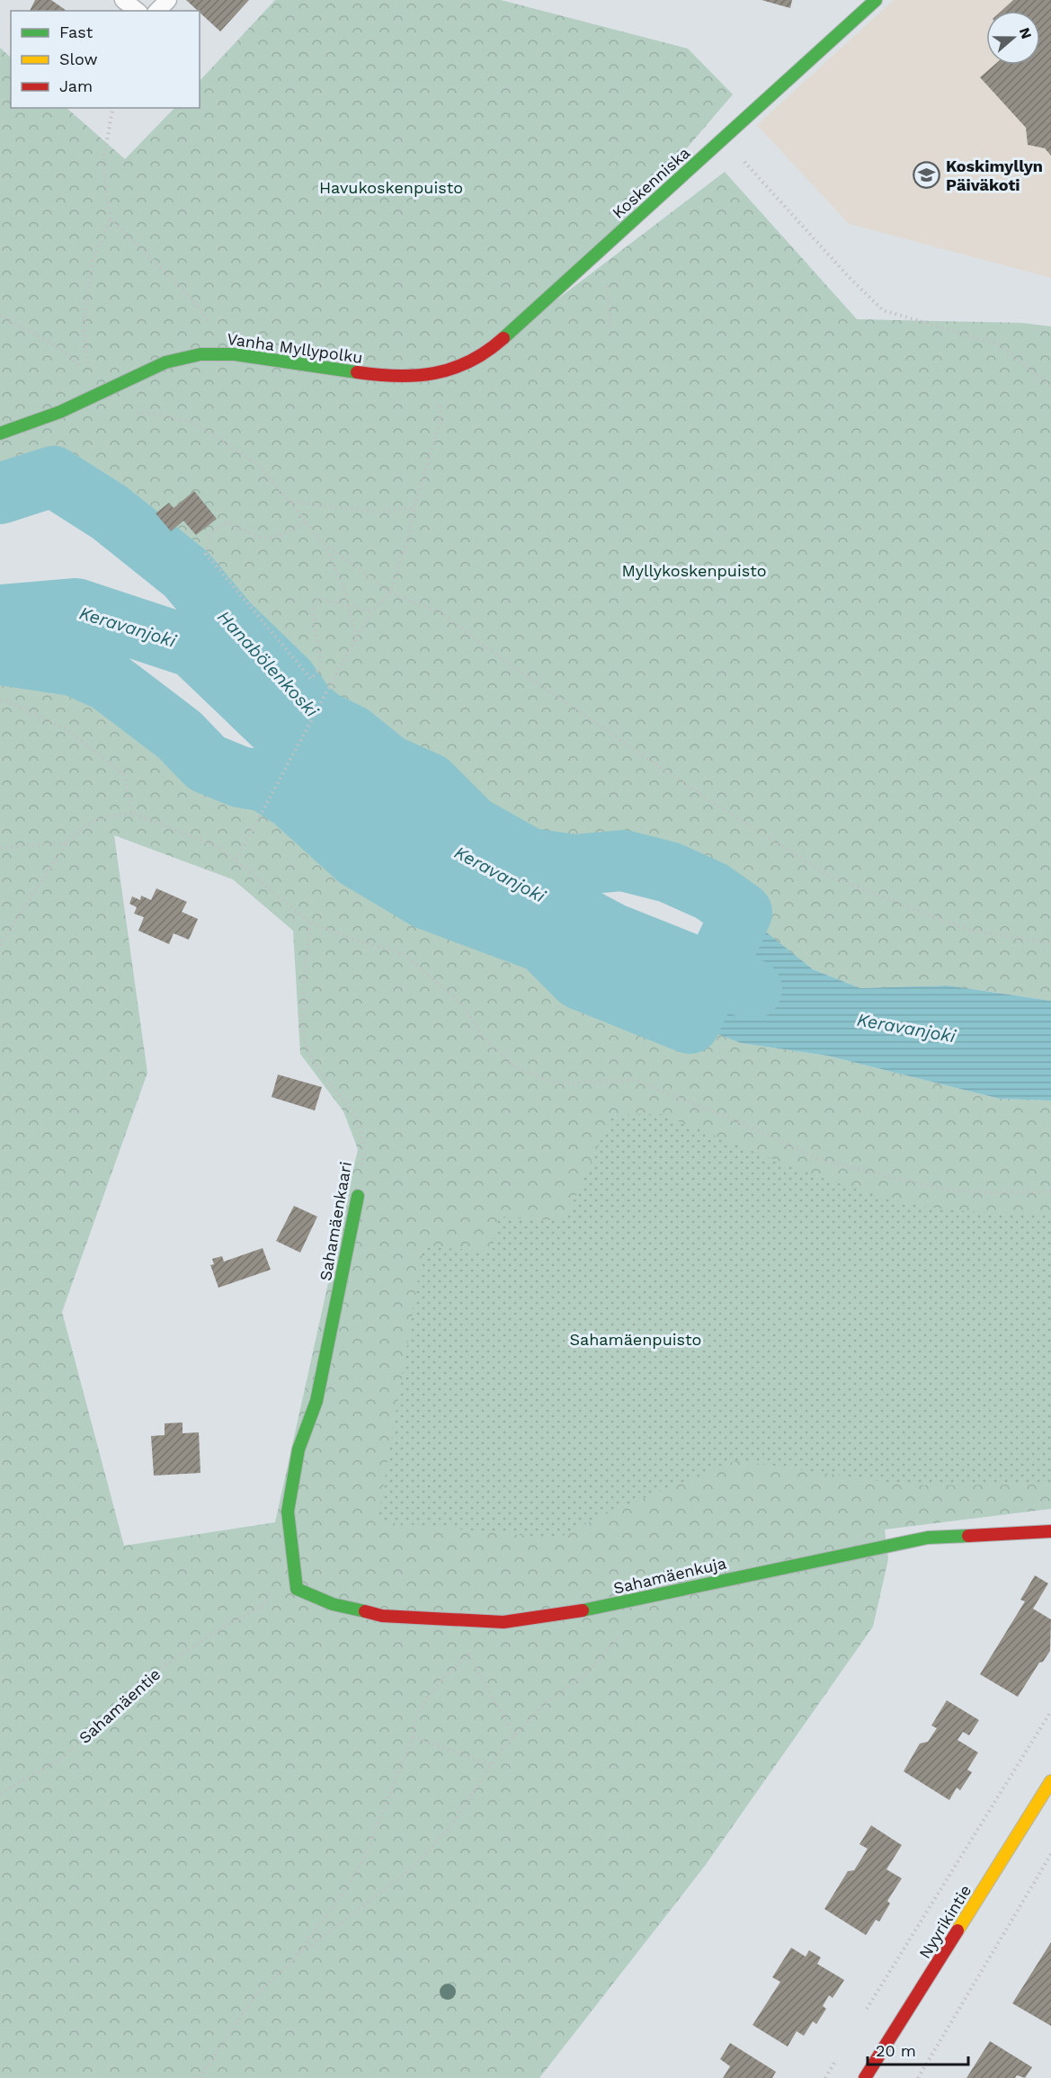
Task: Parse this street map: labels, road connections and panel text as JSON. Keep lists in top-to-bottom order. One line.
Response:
{"streets":{"street":["Koskenniska","Vanha Myllypolku","Sahamäenkaari","Sahamäenkuja","Nyyrikintie"],"path":["Sahamäentie"]},"crossings":[["Koskenniska","Vanha Myllypolku"],["Sahamäenkaari","Sahamäenkuja"],["Sahamäenkaari","Sahamäentie"],["Sahamäenkuja","Sahamäentie"]],"water":["Keravanjoki","Hanabölenkoski"],"parks":["Havukoskenpuisto","Myllykoskenpuisto","Sahamäenpuisto"],"places":{"school or university":["Koskimyllyn Päiväkoti"]},"legend":["Fast","Slow","Jam"],"scale_bar":"20 m","north":"right"}
